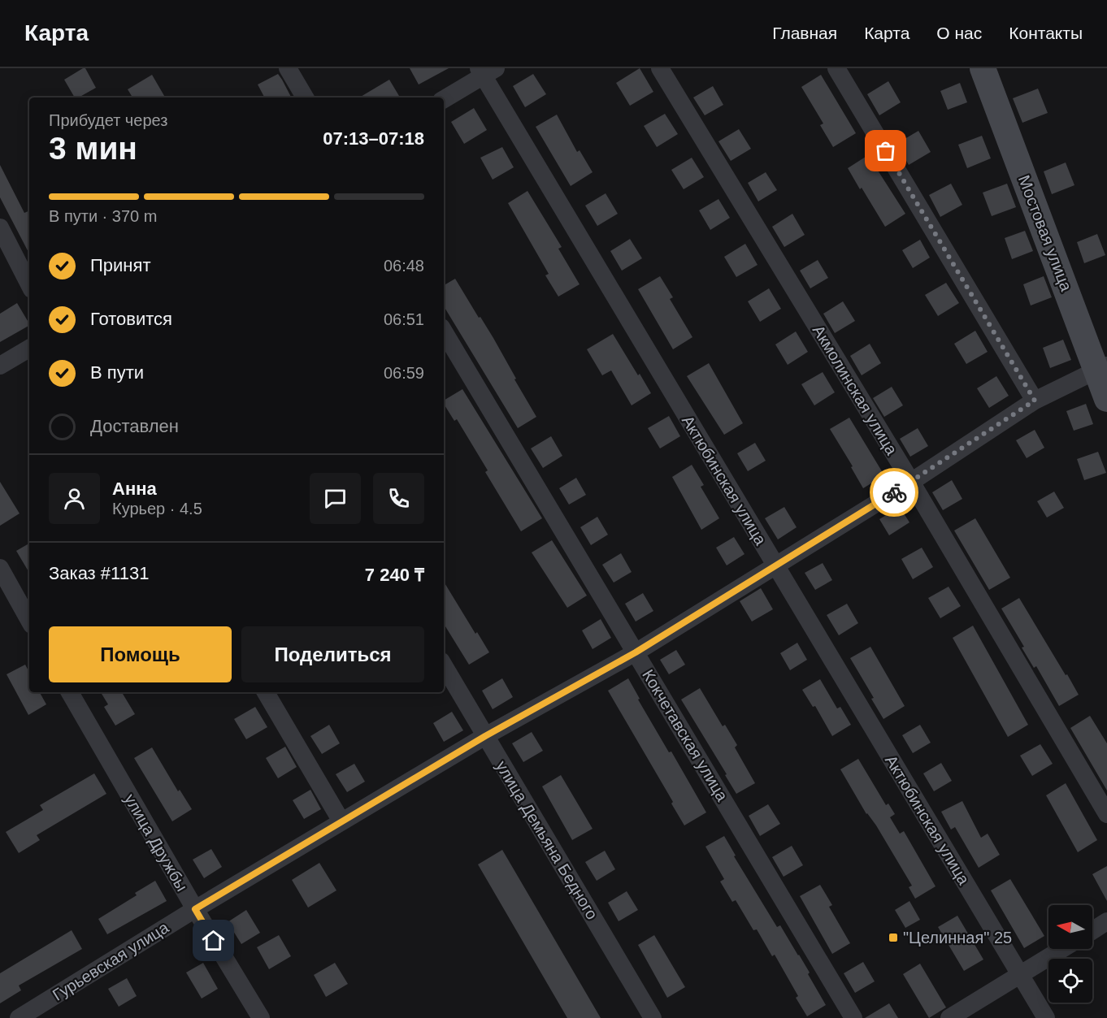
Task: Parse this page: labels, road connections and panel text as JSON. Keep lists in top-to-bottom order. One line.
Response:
{"streets":{"street":["Мостовая улица","Акмолинская улица","Актюбинская улица","Кокчетавская улица","улица Демьяна Бедного","улица Дружбы","Гурьевская улица"]},"crossings":[["Мостовая улица","Гурьевская улица"],["Акмолинская улица","Гурьевская улица"],["Актюбинская улица","Гурьевская улица"],["Кокчетавская улица","Гурьевская улица"],["улица Демьяна Бедного","Гурьевская улица"],["улица Дружбы","Гурьевская улица"]],"places":{"transit":["\"Целинная\" 25"]},"north":"left","page":{"header":"Карта","nav":["Главная","Карта","О нас","Контакты"],"heading":["3 мин","Прибудет через","07:13–07:18"],"panel":["Анна","Курьер · 4.5","Заказ #1131","7 240 ₸"],"bar":"В пути · 370 m","list":[["Принят","06:48"],["Готовится","06:51"],["В пути","06:59"],"Доставлен"],"buttons":["Помощь","Поделиться"]}}
